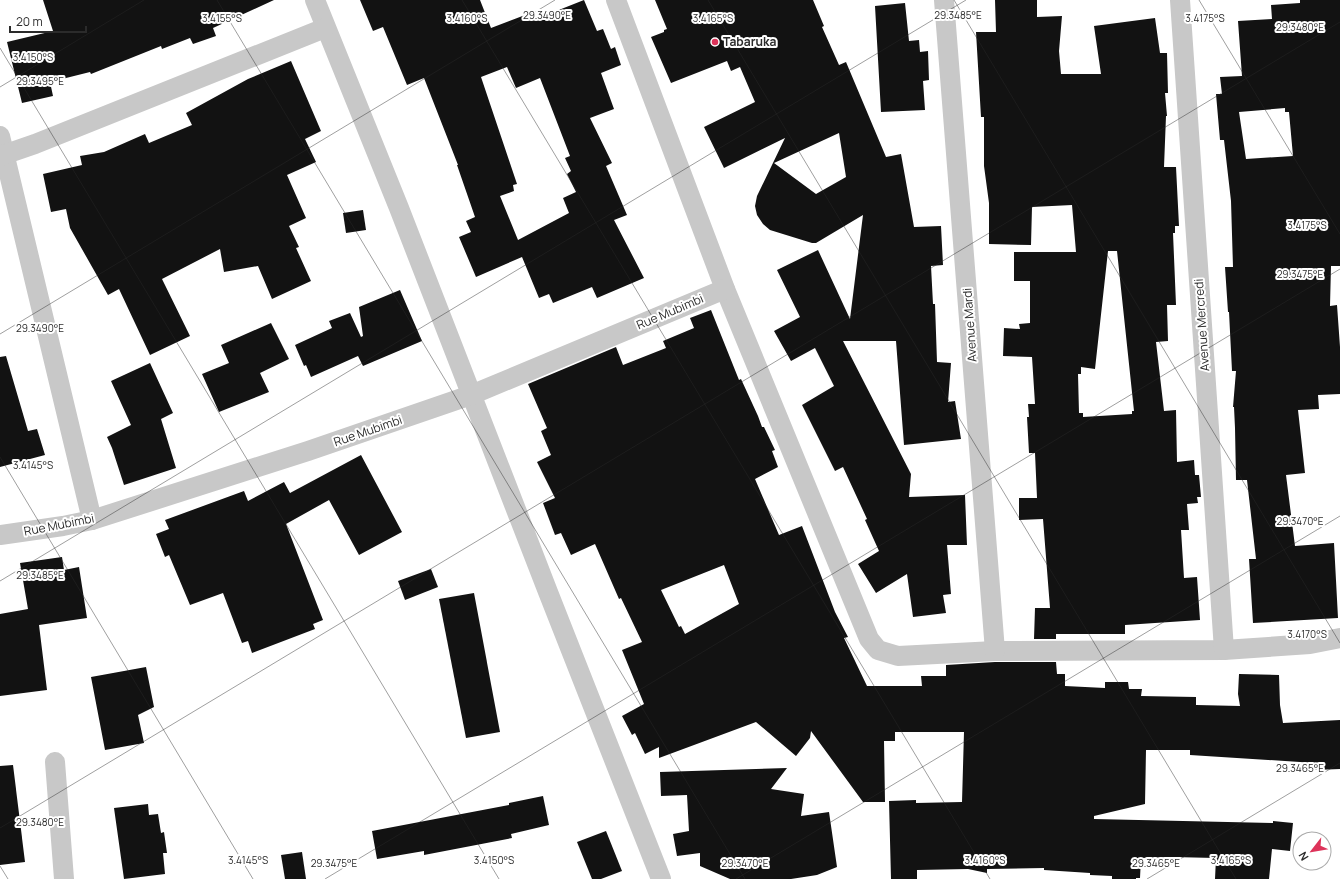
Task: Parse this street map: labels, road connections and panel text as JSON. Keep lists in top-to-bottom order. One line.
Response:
{"streets":{"street":["Rue Mubimbi","Avenue Mardi","Avenue Mercredi"]},"places":["Tabaruka"],"scale_bar":"20 m","north":"bottom left","coordinates":["29.3490°E","29.3485°E","3.4155°S","3.4160°S","3.4165°S","3.4175°S","29.3480°E","3.4150°S","29.3495°E","29.3475°E","3.4145°S","29.3470°E","3.4170°S","29.3465°E"]}
